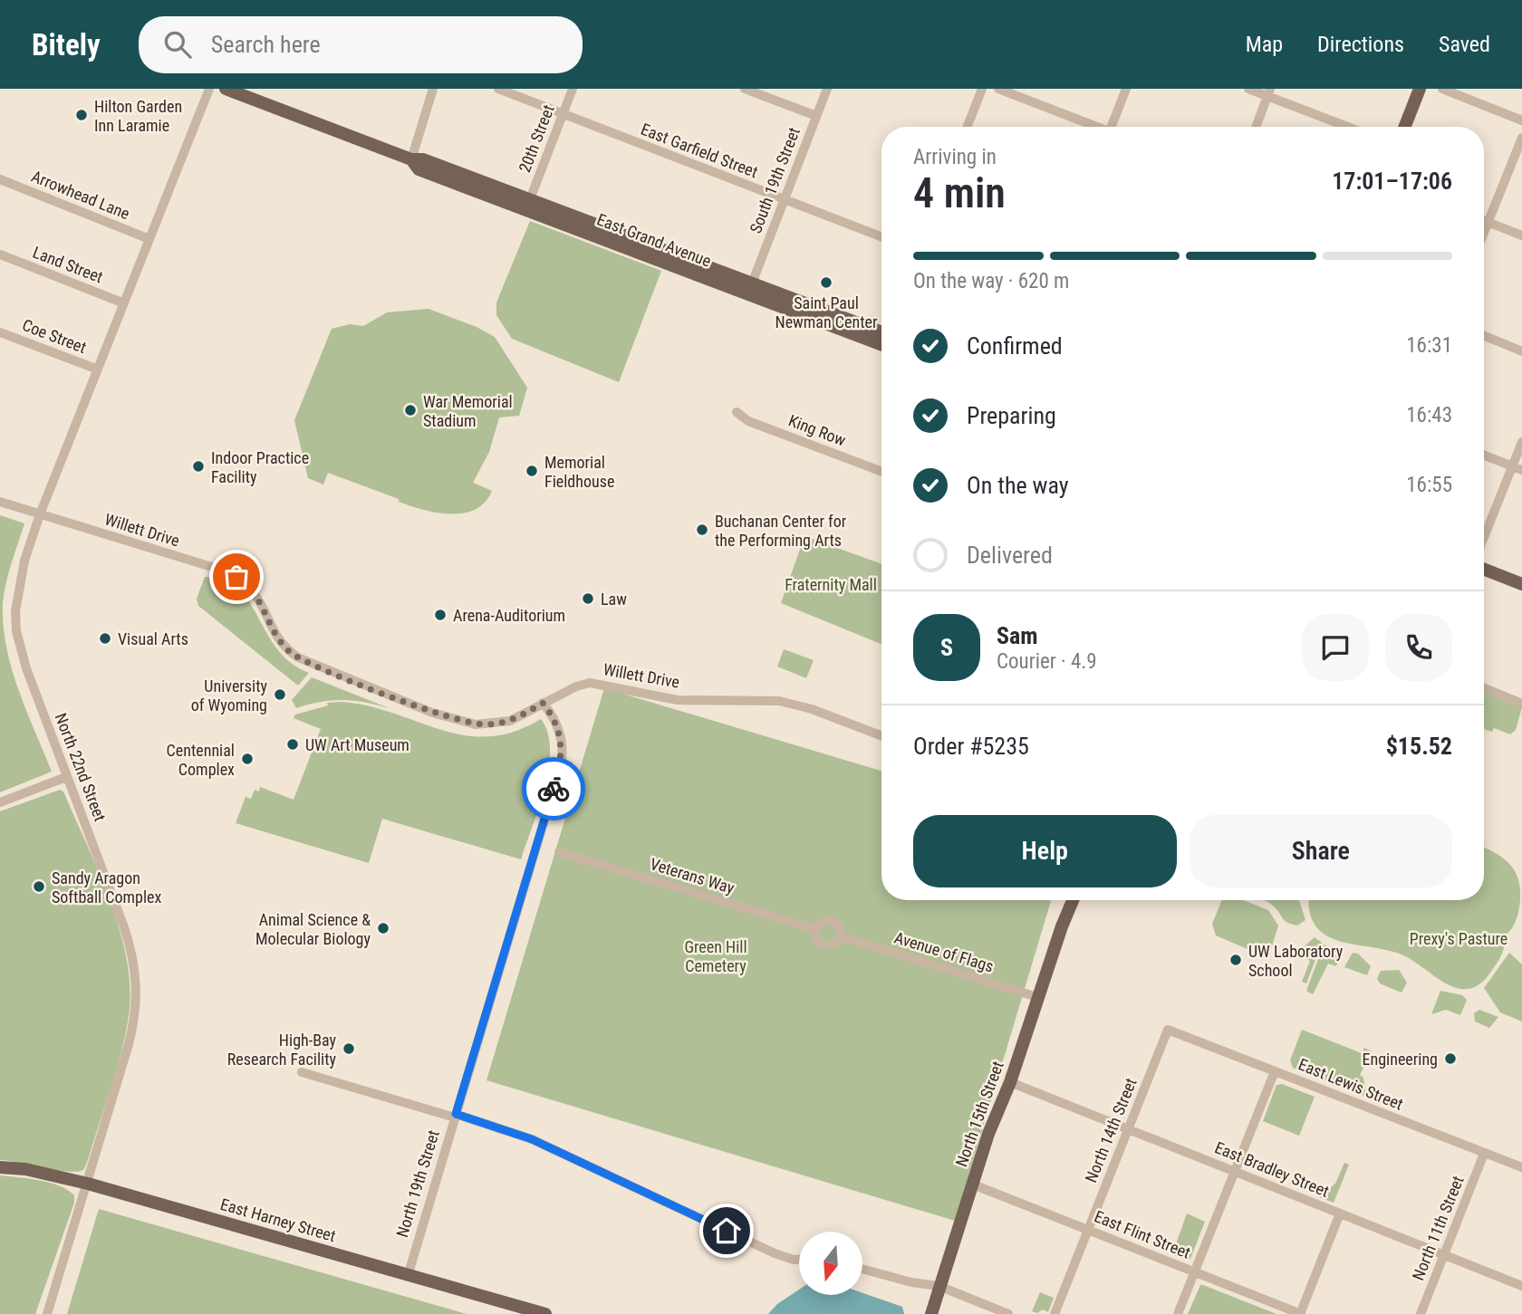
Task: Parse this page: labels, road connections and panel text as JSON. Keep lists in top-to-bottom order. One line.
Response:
{"streets":{"main road":["East Grand Avenue","North 15th Street","East Harney Street"],"street":["20th Street","East Garfield Street","South 19th Street","Arrowhead Lane","Land Street","Coe Street","King Row","Willett Drive","North 22nd Street","Veterans Way","Avenue of Flags","East Lewis Street","North 14th Street","East Bradley Street","North 19th Street","North 11th Street","East Flint Street"]},"crossings":[["20th Street","East Garfield Street"],["20th Street","East Grand Avenue"],["East Garfield Street","South 19th Street"],["South 19th Street","East Grand Avenue"],["Arrowhead Lane","North 22nd Street"],["Land Street","North 22nd Street"],["Coe Street","North 22nd Street"],["Willett Drive","North 22nd Street"],["Willett Drive","North 19th Street"],["North 22nd Street","East Harney Street"],["Veterans Way","Avenue of Flags"],["Avenue of Flags","North 15th Street"],["East Lewis Street","North 14th Street"],["East Lewis Street","North 11th Street"],["North 15th Street","East Bradley Street"],["North 15th Street","East Flint Street"],["North 14th Street","East Bradley Street"],["North 14th Street","East Flint Street"],["East Bradley Street","North 11th Street"],["North 19th Street","East Harney Street"]],"parks":["Fraternity Mall","Prexy's Pasture","Green Hill Cemetery"],"places":["Hilton Garden Inn Laramie","Saint Paul Newman Center","War Memorial Stadium","Indoor Practice Facility","Memorial Fieldhouse","Buchanan Center for the Performing Arts","Law","Arena-Auditorium","Visual Arts","University of Wyoming","UW Art Museum","Centennial Complex","Sandy Aragon Softball Complex","Animal Science & Molecular Biology","UW Laboratory School","High-Bay Research Facility","Engineering"],"north":"bottom","page":{"header":"Bitely","search":"Search here","nav":["Map","Directions","Saved"],"heading":["4 min","Arriving in","17:01–17:06"],"panel":["Sam","Courier · 4.9","Order #5235","$15.52"],"bar":"On the way · 620 m","list":[["Confirmed","16:31"],["Preparing","16:43"],["On the way","16:55"],"Delivered"],"round":"S","buttons":["Help","Share"]}}
